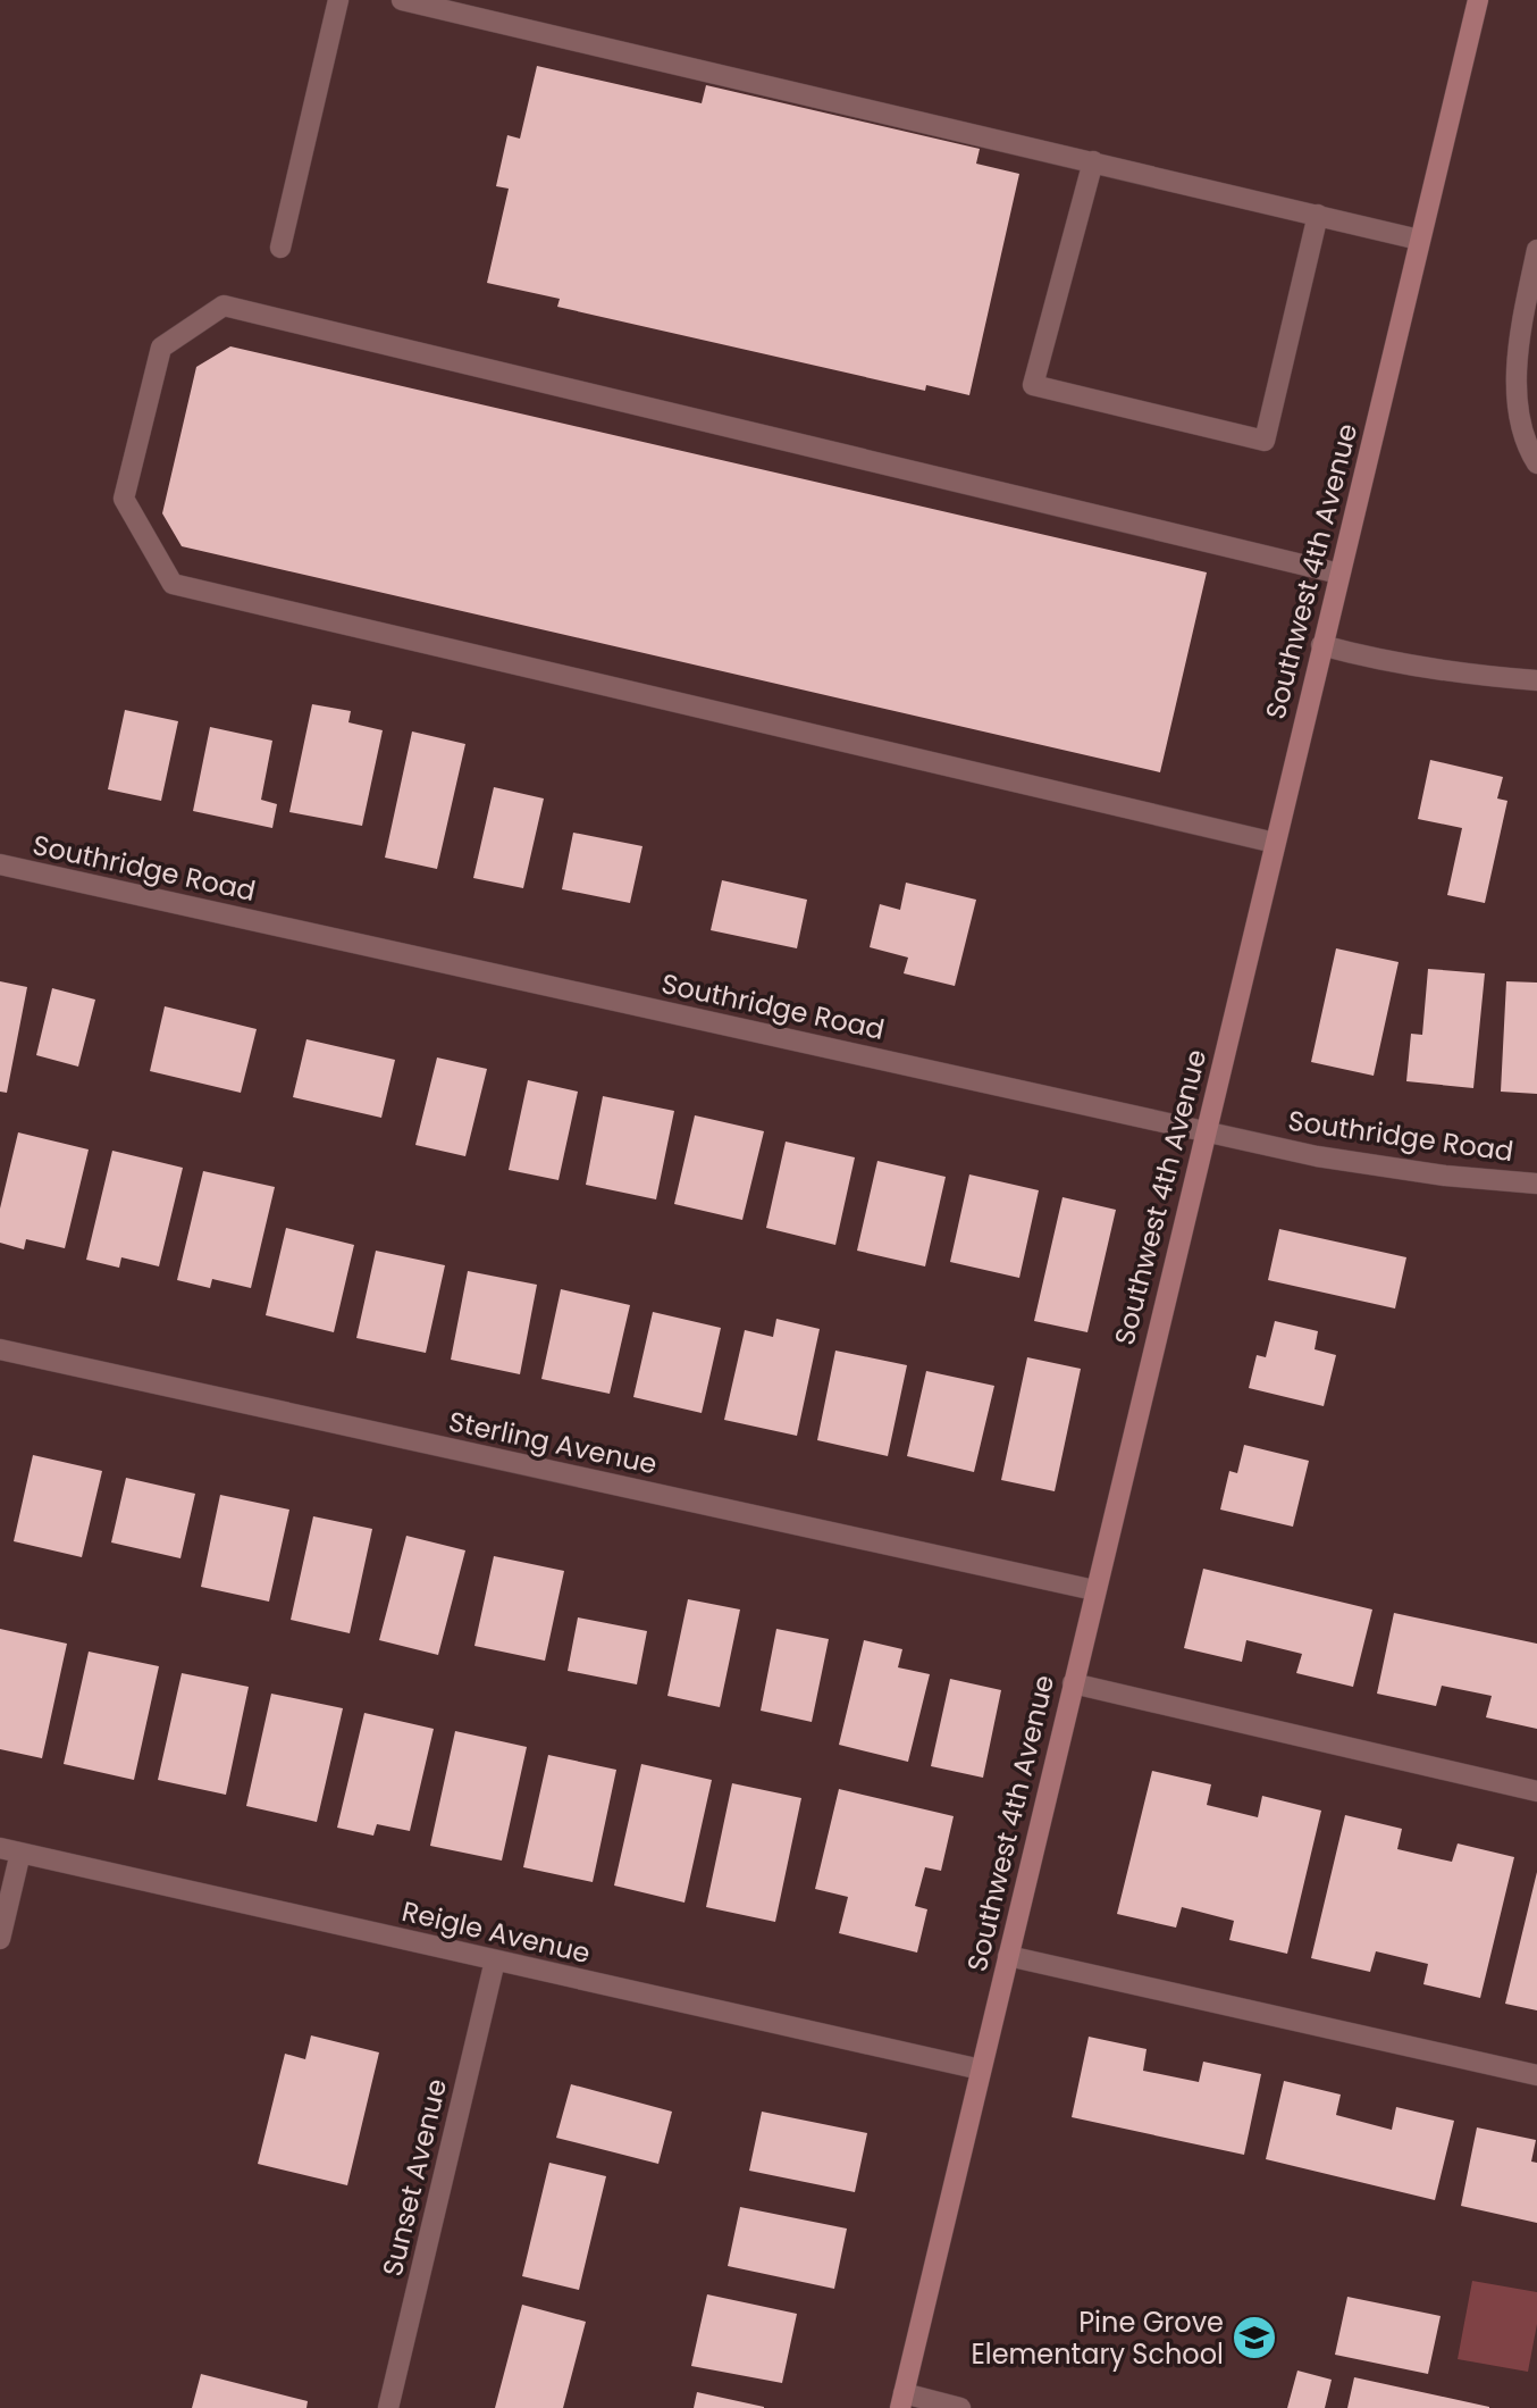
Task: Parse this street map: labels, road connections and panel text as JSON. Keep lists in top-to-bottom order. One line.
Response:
{"streets":{"street":["Southwest 4th Avenue","Southridge Road","Sterling Avenue","Reigle Avenue","Sunset Avenue"]},"crossings":[["Southwest 4th Avenue","Southridge Road"],["Southwest 4th Avenue","Sterling Avenue"],["Southwest 4th Avenue","Reigle Avenue"],["Reigle Avenue","Sunset Avenue"]],"places":{"school or university":["Pine Grove Elementary School"]}}
